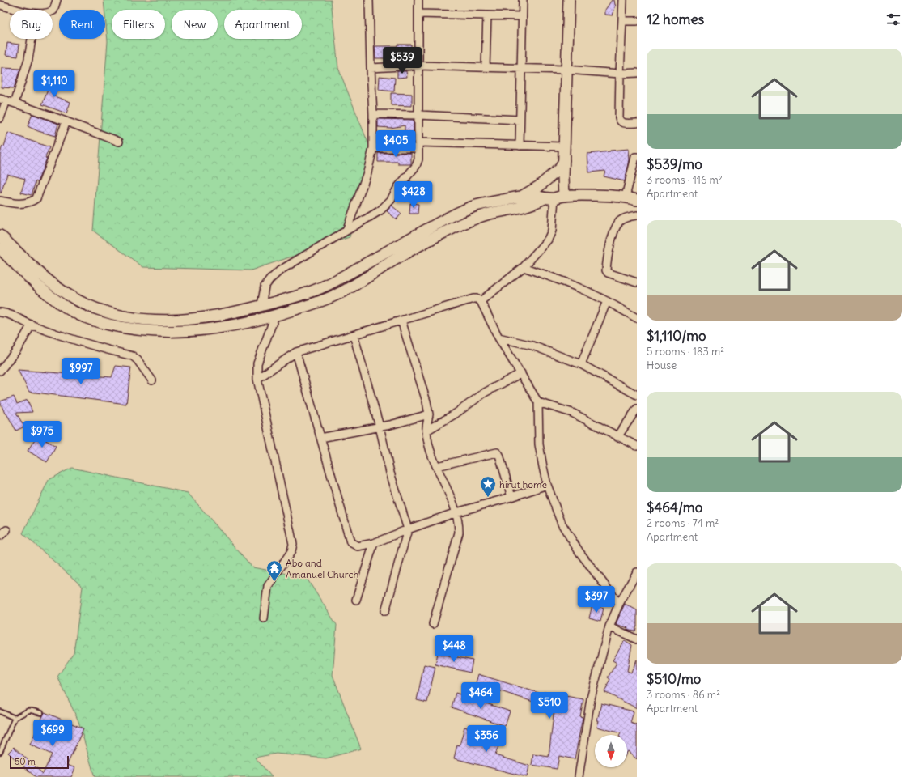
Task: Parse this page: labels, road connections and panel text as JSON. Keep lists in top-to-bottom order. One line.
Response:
{"places":{"place":["hirut home"],"temple":["Abo and Amanuel Church"]},"scale_bar":"50 m","north":"bottom","page":{"heading":"12 homes","chip":["Buy","Rent","Filters","New","Apartment"],"list":[{"name":"$539/mo","note":"3 rooms · 116 m² · Apartment"},{"name":"$1,110/mo","note":"5 rooms · 183 m² · House"},{"name":"$464/mo","note":"2 rooms · 74 m² · Apartment"},{"name":"$510/mo","note":"3 rooms · 86 m² · Apartment"}],"price":["$539","$1,110","$405","$428","$997","$975","$397","$448","$464","$510","$699","$356"],"scale":"50 m"}}
